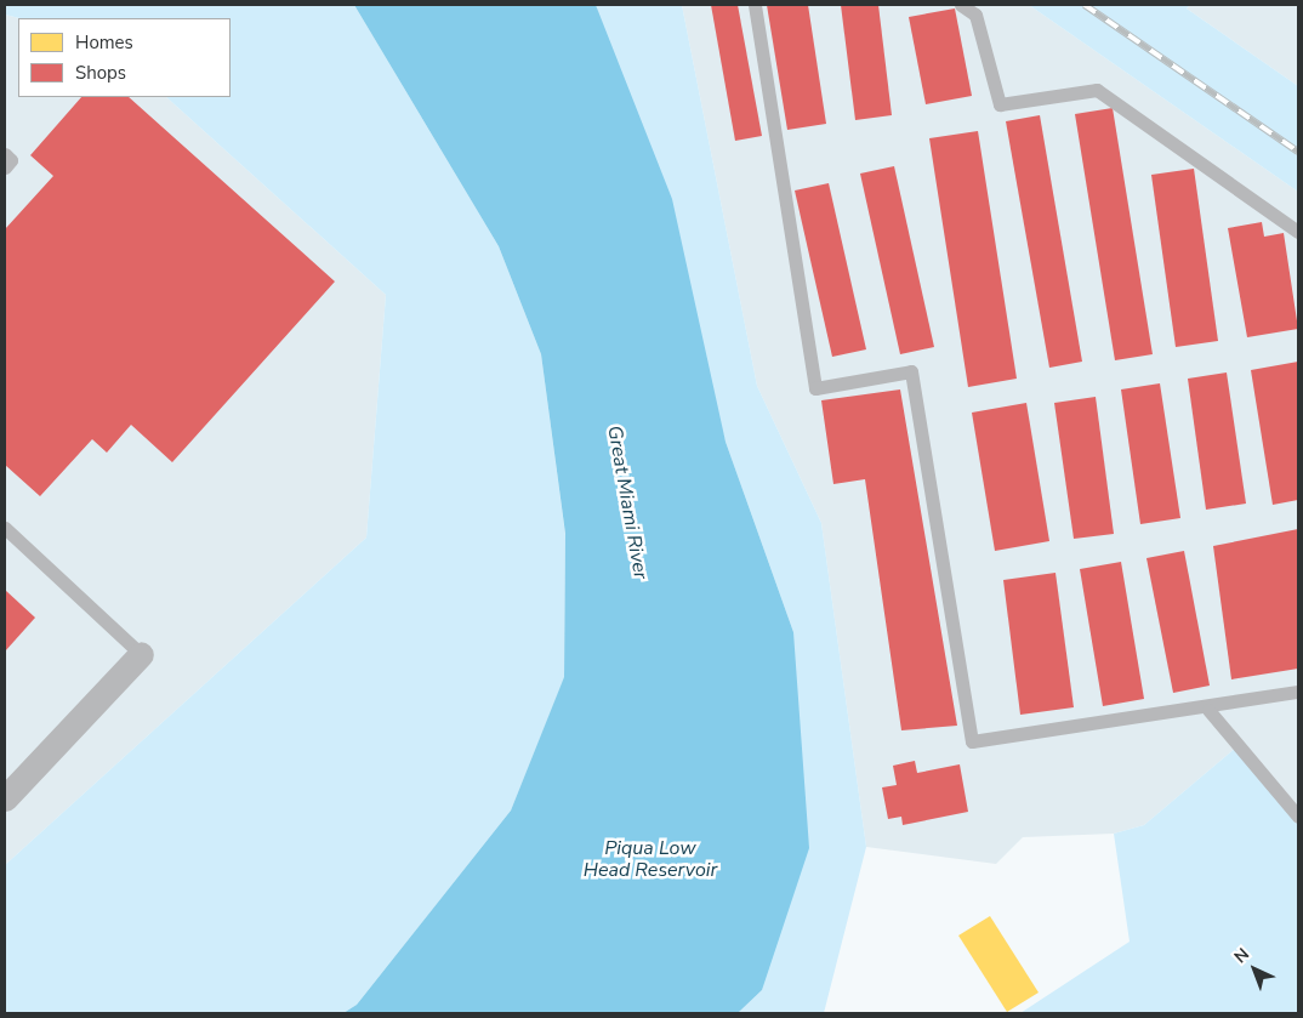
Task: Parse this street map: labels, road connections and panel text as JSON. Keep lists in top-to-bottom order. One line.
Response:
{"water":["Great Miami River","Piqua Low Head Reservoir"],"legend":["Homes","Shops"],"north":"top left"}
